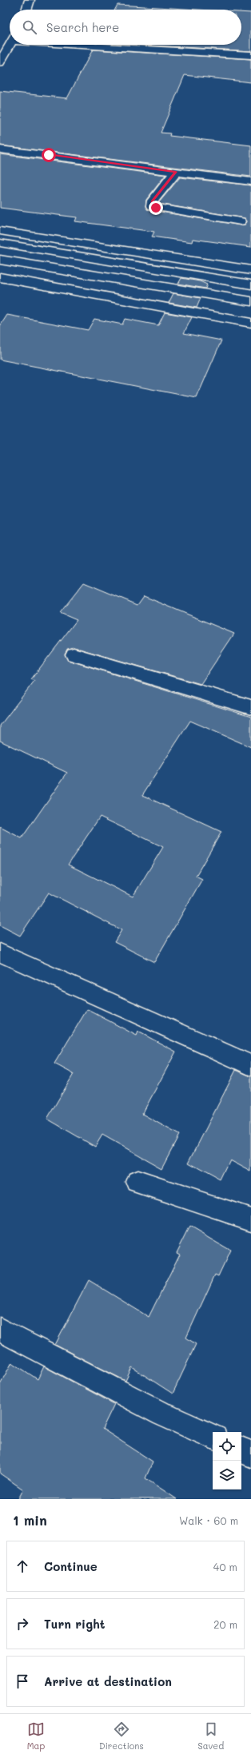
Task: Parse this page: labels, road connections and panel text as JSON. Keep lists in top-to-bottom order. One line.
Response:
{"page":{"search":"Search here","heading":["1 min","Walk · 60 m"],"list":[["Continue","40 m"],["Turn right","20 m"],"Arrive at destination"],"nav":["Map","Directions","Saved"]}}
